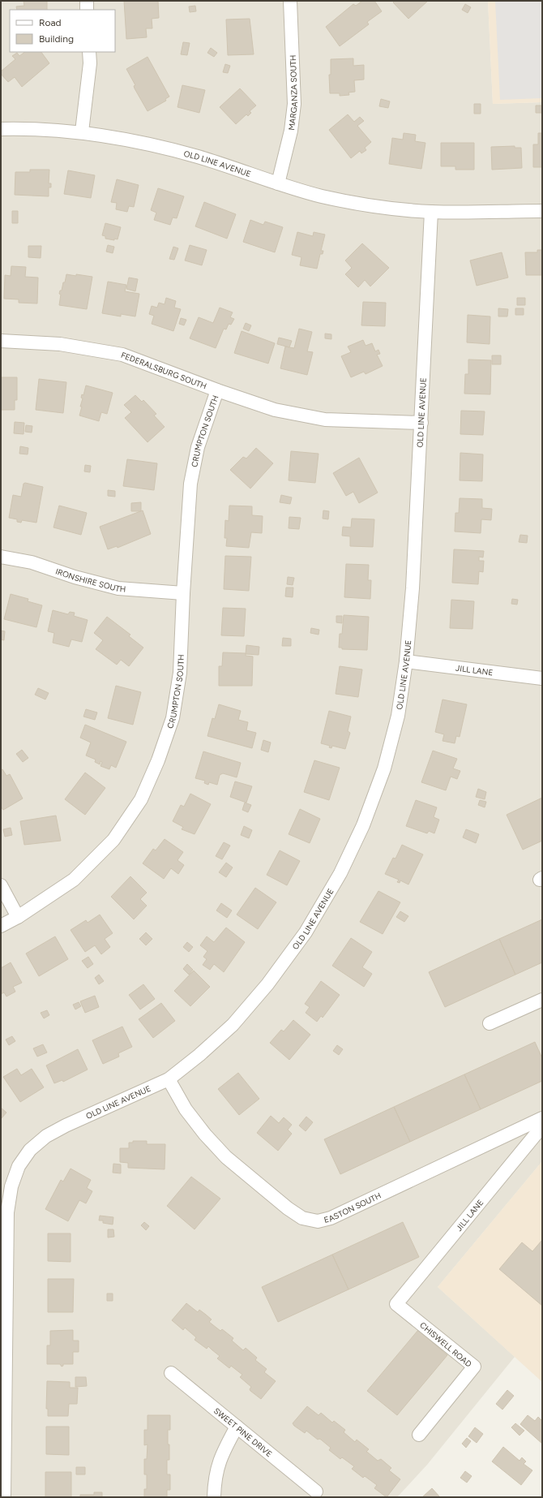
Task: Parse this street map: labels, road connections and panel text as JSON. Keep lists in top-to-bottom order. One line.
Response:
{"streets":{"street":["MARGANZA SOUTH","OLD LINE AVENUE","FEDERALSBURG SOUTH","CRUMPTON SOUTH","IRONSHIRE SOUTH","JILL LANE","EASTON SOUTH","CHISWELL ROAD","SWEET PINE DRIVE"]},"crossings":[["MARGANZA SOUTH","OLD LINE AVENUE"],["OLD LINE AVENUE","FEDERALSBURG SOUTH"],["OLD LINE AVENUE","JILL LANE"],["OLD LINE AVENUE","EASTON SOUTH"],["FEDERALSBURG SOUTH","CRUMPTON SOUTH"],["CRUMPTON SOUTH","IRONSHIRE SOUTH"],["JILL LANE","CHISWELL ROAD"]],"legend":["Road","Building"]}
